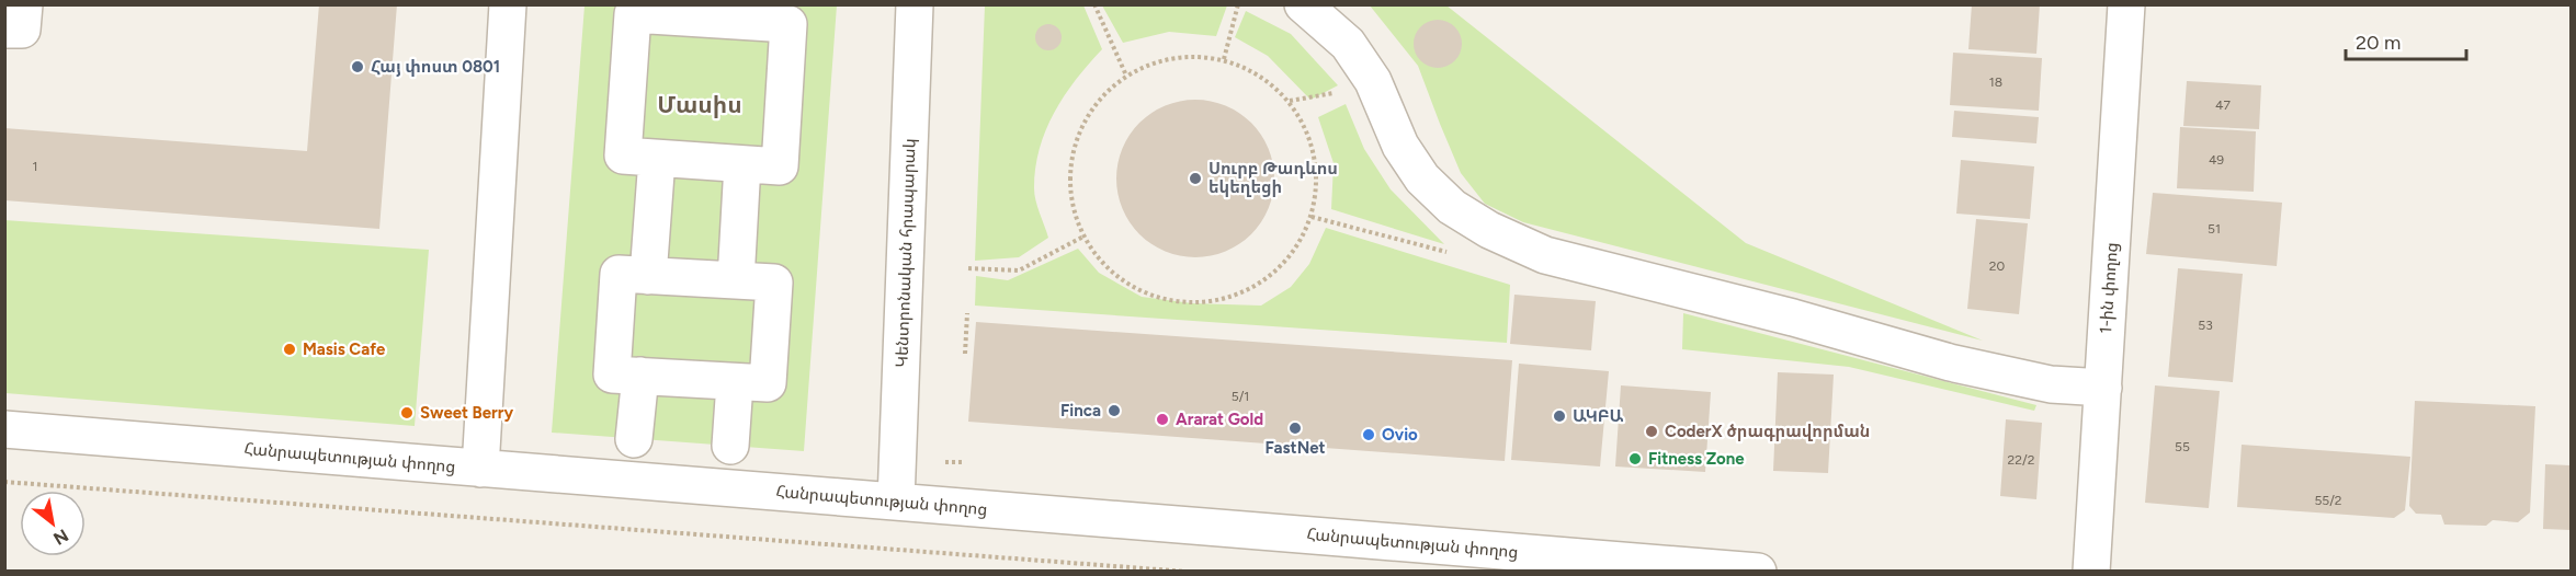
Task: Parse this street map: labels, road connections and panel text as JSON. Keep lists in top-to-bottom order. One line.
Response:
{"streets":{"street":["Կենտրոնական հրապարակ","1-ին փողոց","Հանրապետության փողոց"]},"crossings":[["Կենտրոնական հրապարակ","Հանրապետության փողոց"]],"districts":["Մասիս"],"places":["Հայ փոստ 0801","Սուրբ Թադևոս եկեղեցի","Masis Cafe","Finca","Sweet Berry","ԱԿԲԱ","Ararat Gold","FastNet","CoderX ծրագրավորման","Ovio","Fitness Zone"],"house_numbers":["18","47","49","1","51","20","53","5/1","55","22/2","55/2"],"scale_bar":"20 m","north":"bottom right"}
